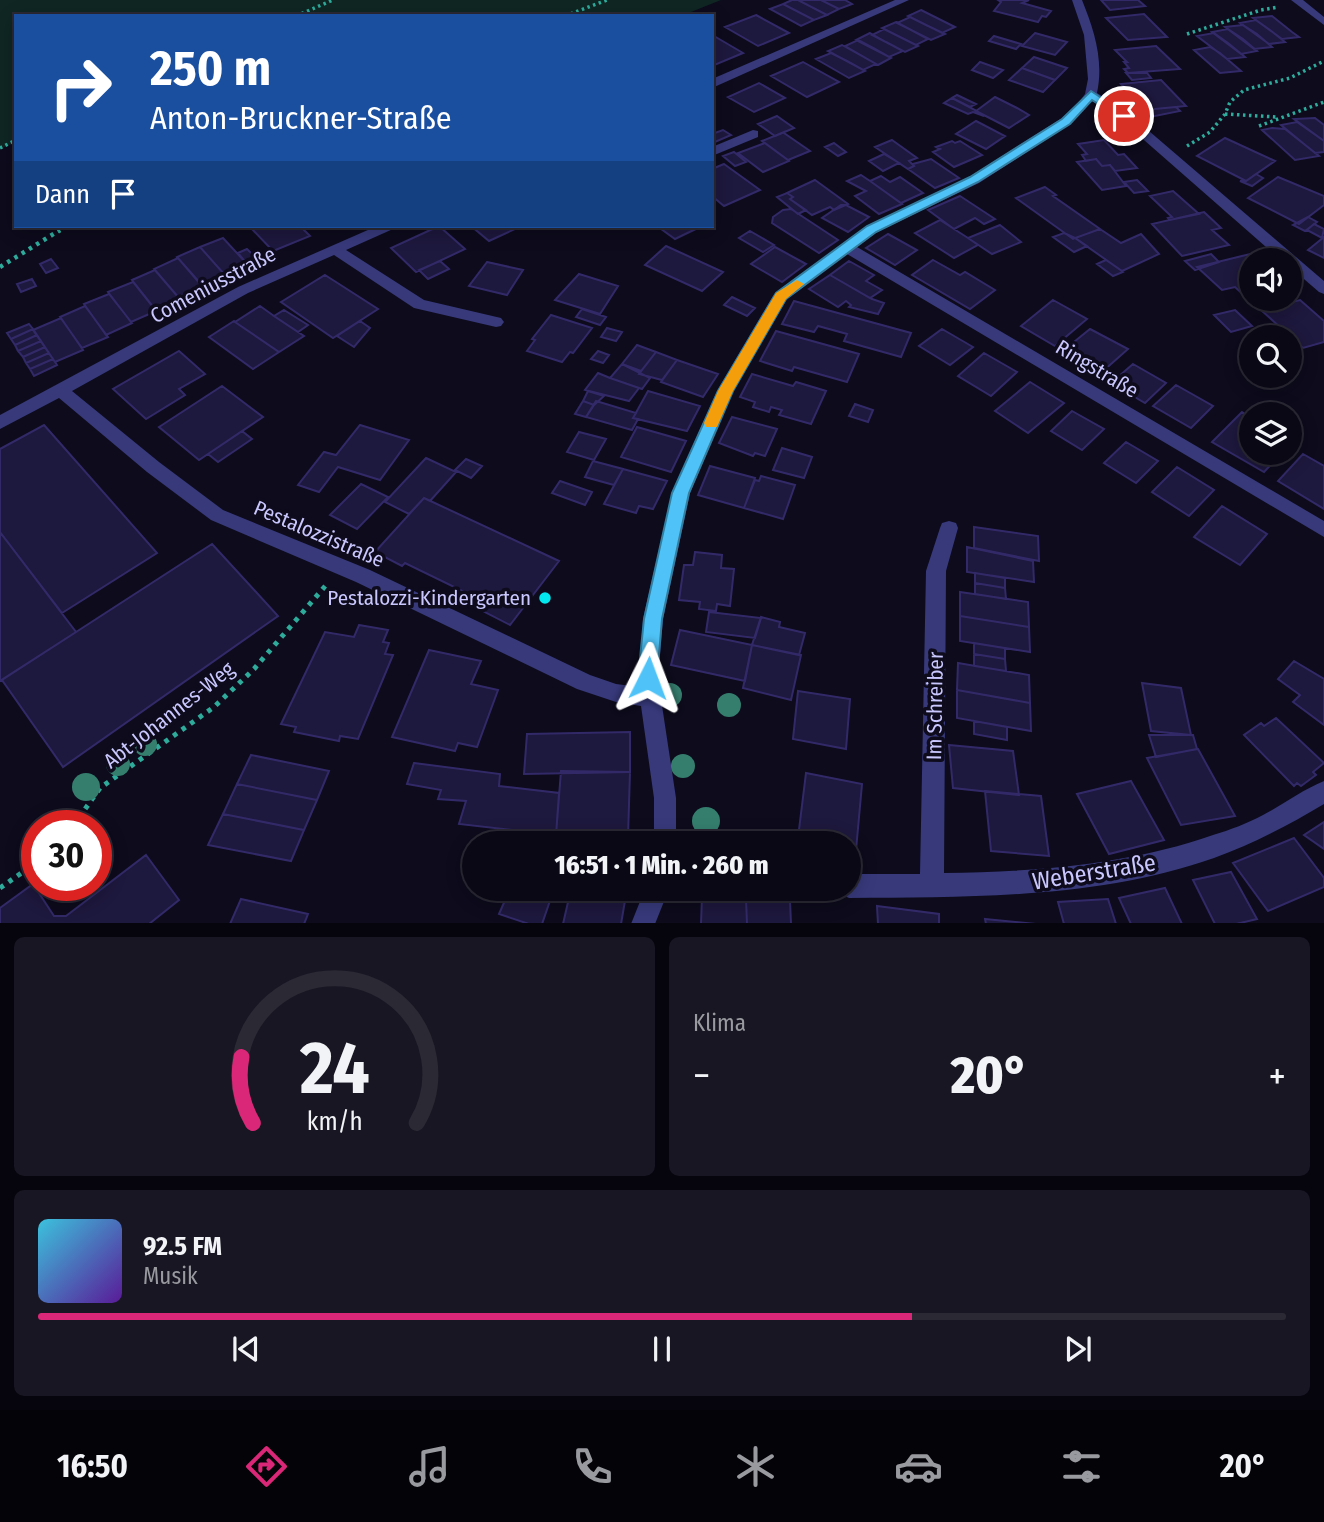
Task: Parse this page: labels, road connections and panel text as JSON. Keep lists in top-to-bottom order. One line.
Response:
{"streets":{"street":["Comeniusstraße","Ringstraße","Pestalozzistraße","Im Schreiber","Weberstraße"],"path":["Abt-Johannes-Weg"]},"crossings":[["Comeniusstraße","Pestalozzistraße"],["Pestalozzistraße","Abt-Johannes-Weg"],["Im Schreiber","Weberstraße"]],"places":["Pestalozzi-Kindergarten"],"page":{"turn":["250 m","Anton-Bruckner-Straße"],"then":"Dann","limit":"30","trip":"16:51 · 1 Min. · 260 m","tile":"Klima","heat":["−","20°","+"],"song":["92.5 FM","Musik"],"tabs":["16:50","20°"],"gauge":["24","km/h"]}}
